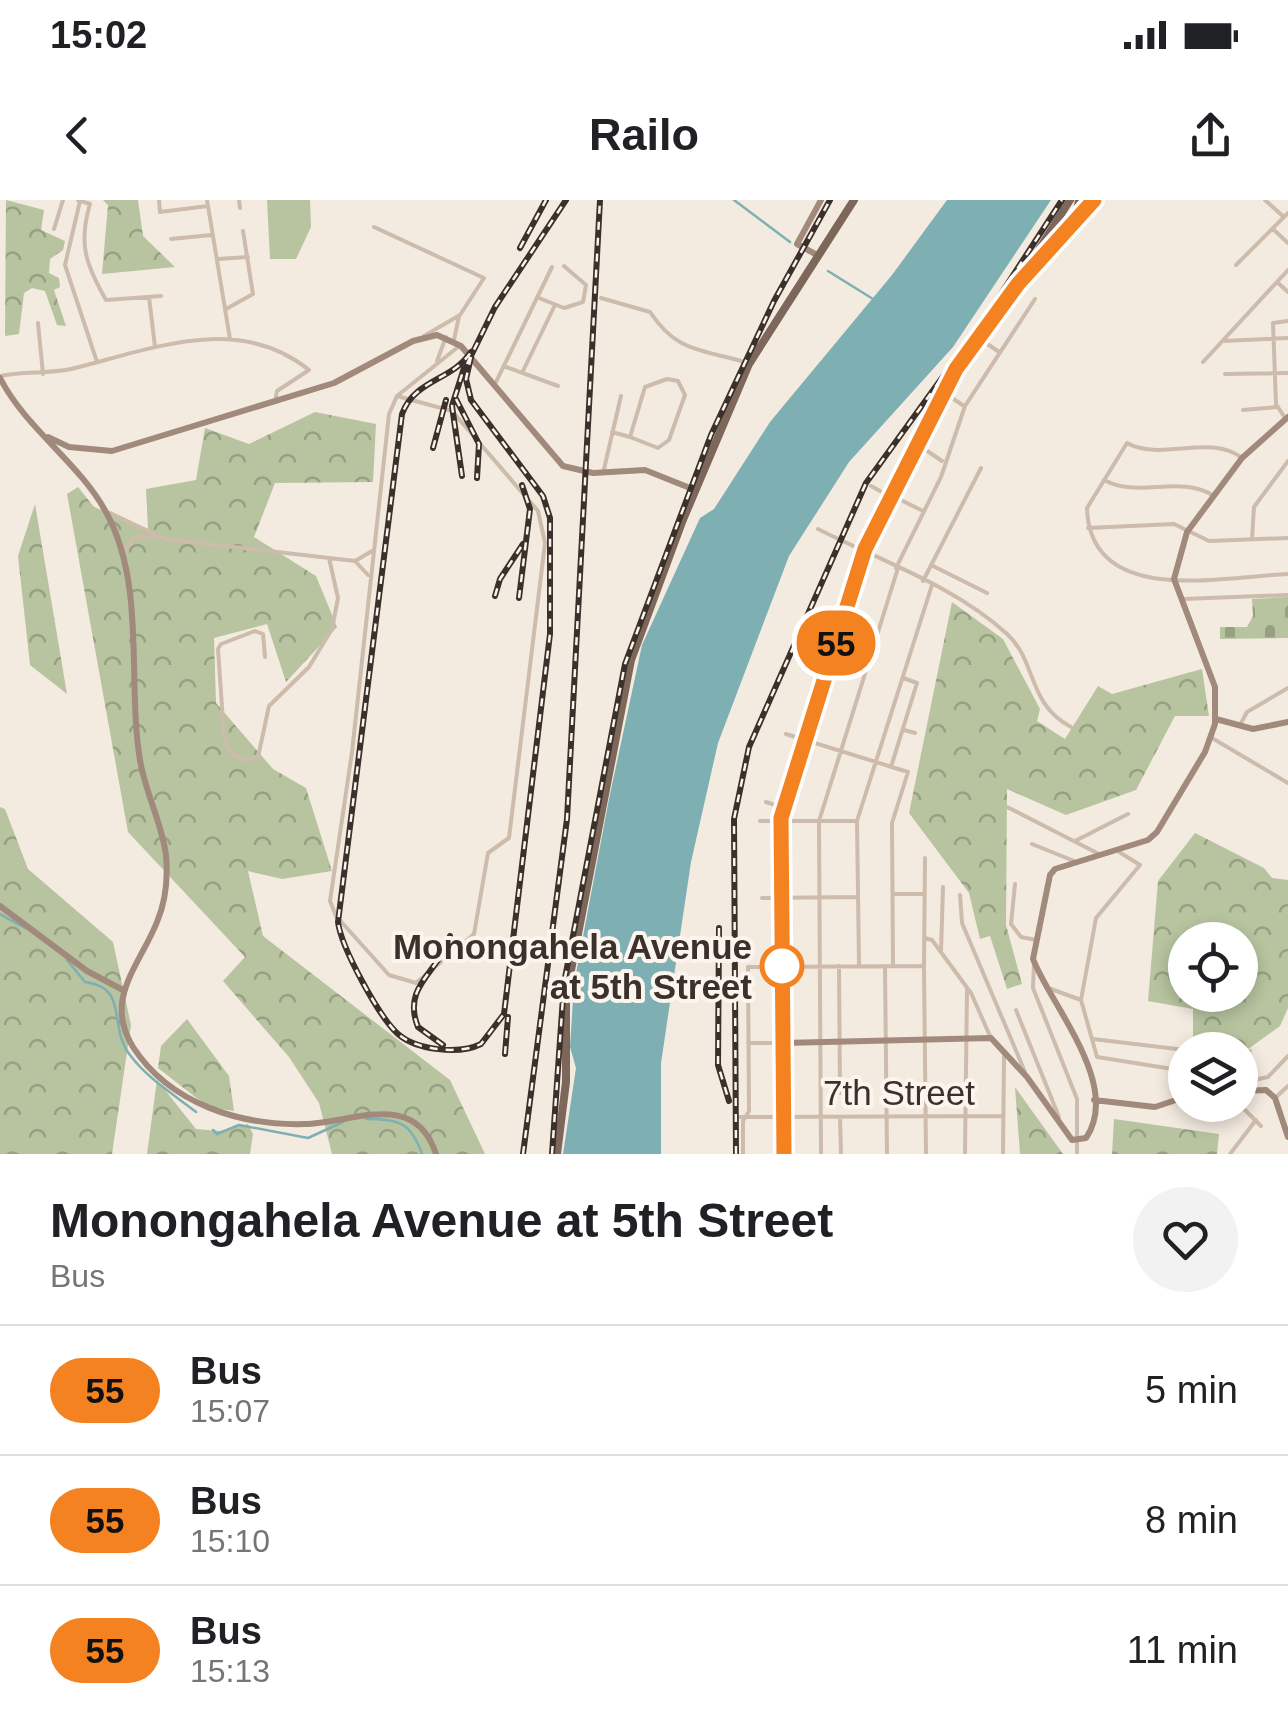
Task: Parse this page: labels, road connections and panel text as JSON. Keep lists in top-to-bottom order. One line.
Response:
{"streets":{"street":["7th Street"]},"places":["Monongahela Avenue at 5th Street"],"lines":["bus line 55"],"page":{"status":"15:02","header":"Railo","on_map":"55","heading":["Monongahela Avenue at 5th Street","Bus"],"list":[{"mark":"55","name":"Bus","note":"15:07","value":"5 min"},{"mark":"55","name":"Bus","note":"15:10","value":"8 min"},{"mark":"55","name":"Bus","note":"15:13","value":"11 min"}]}}
